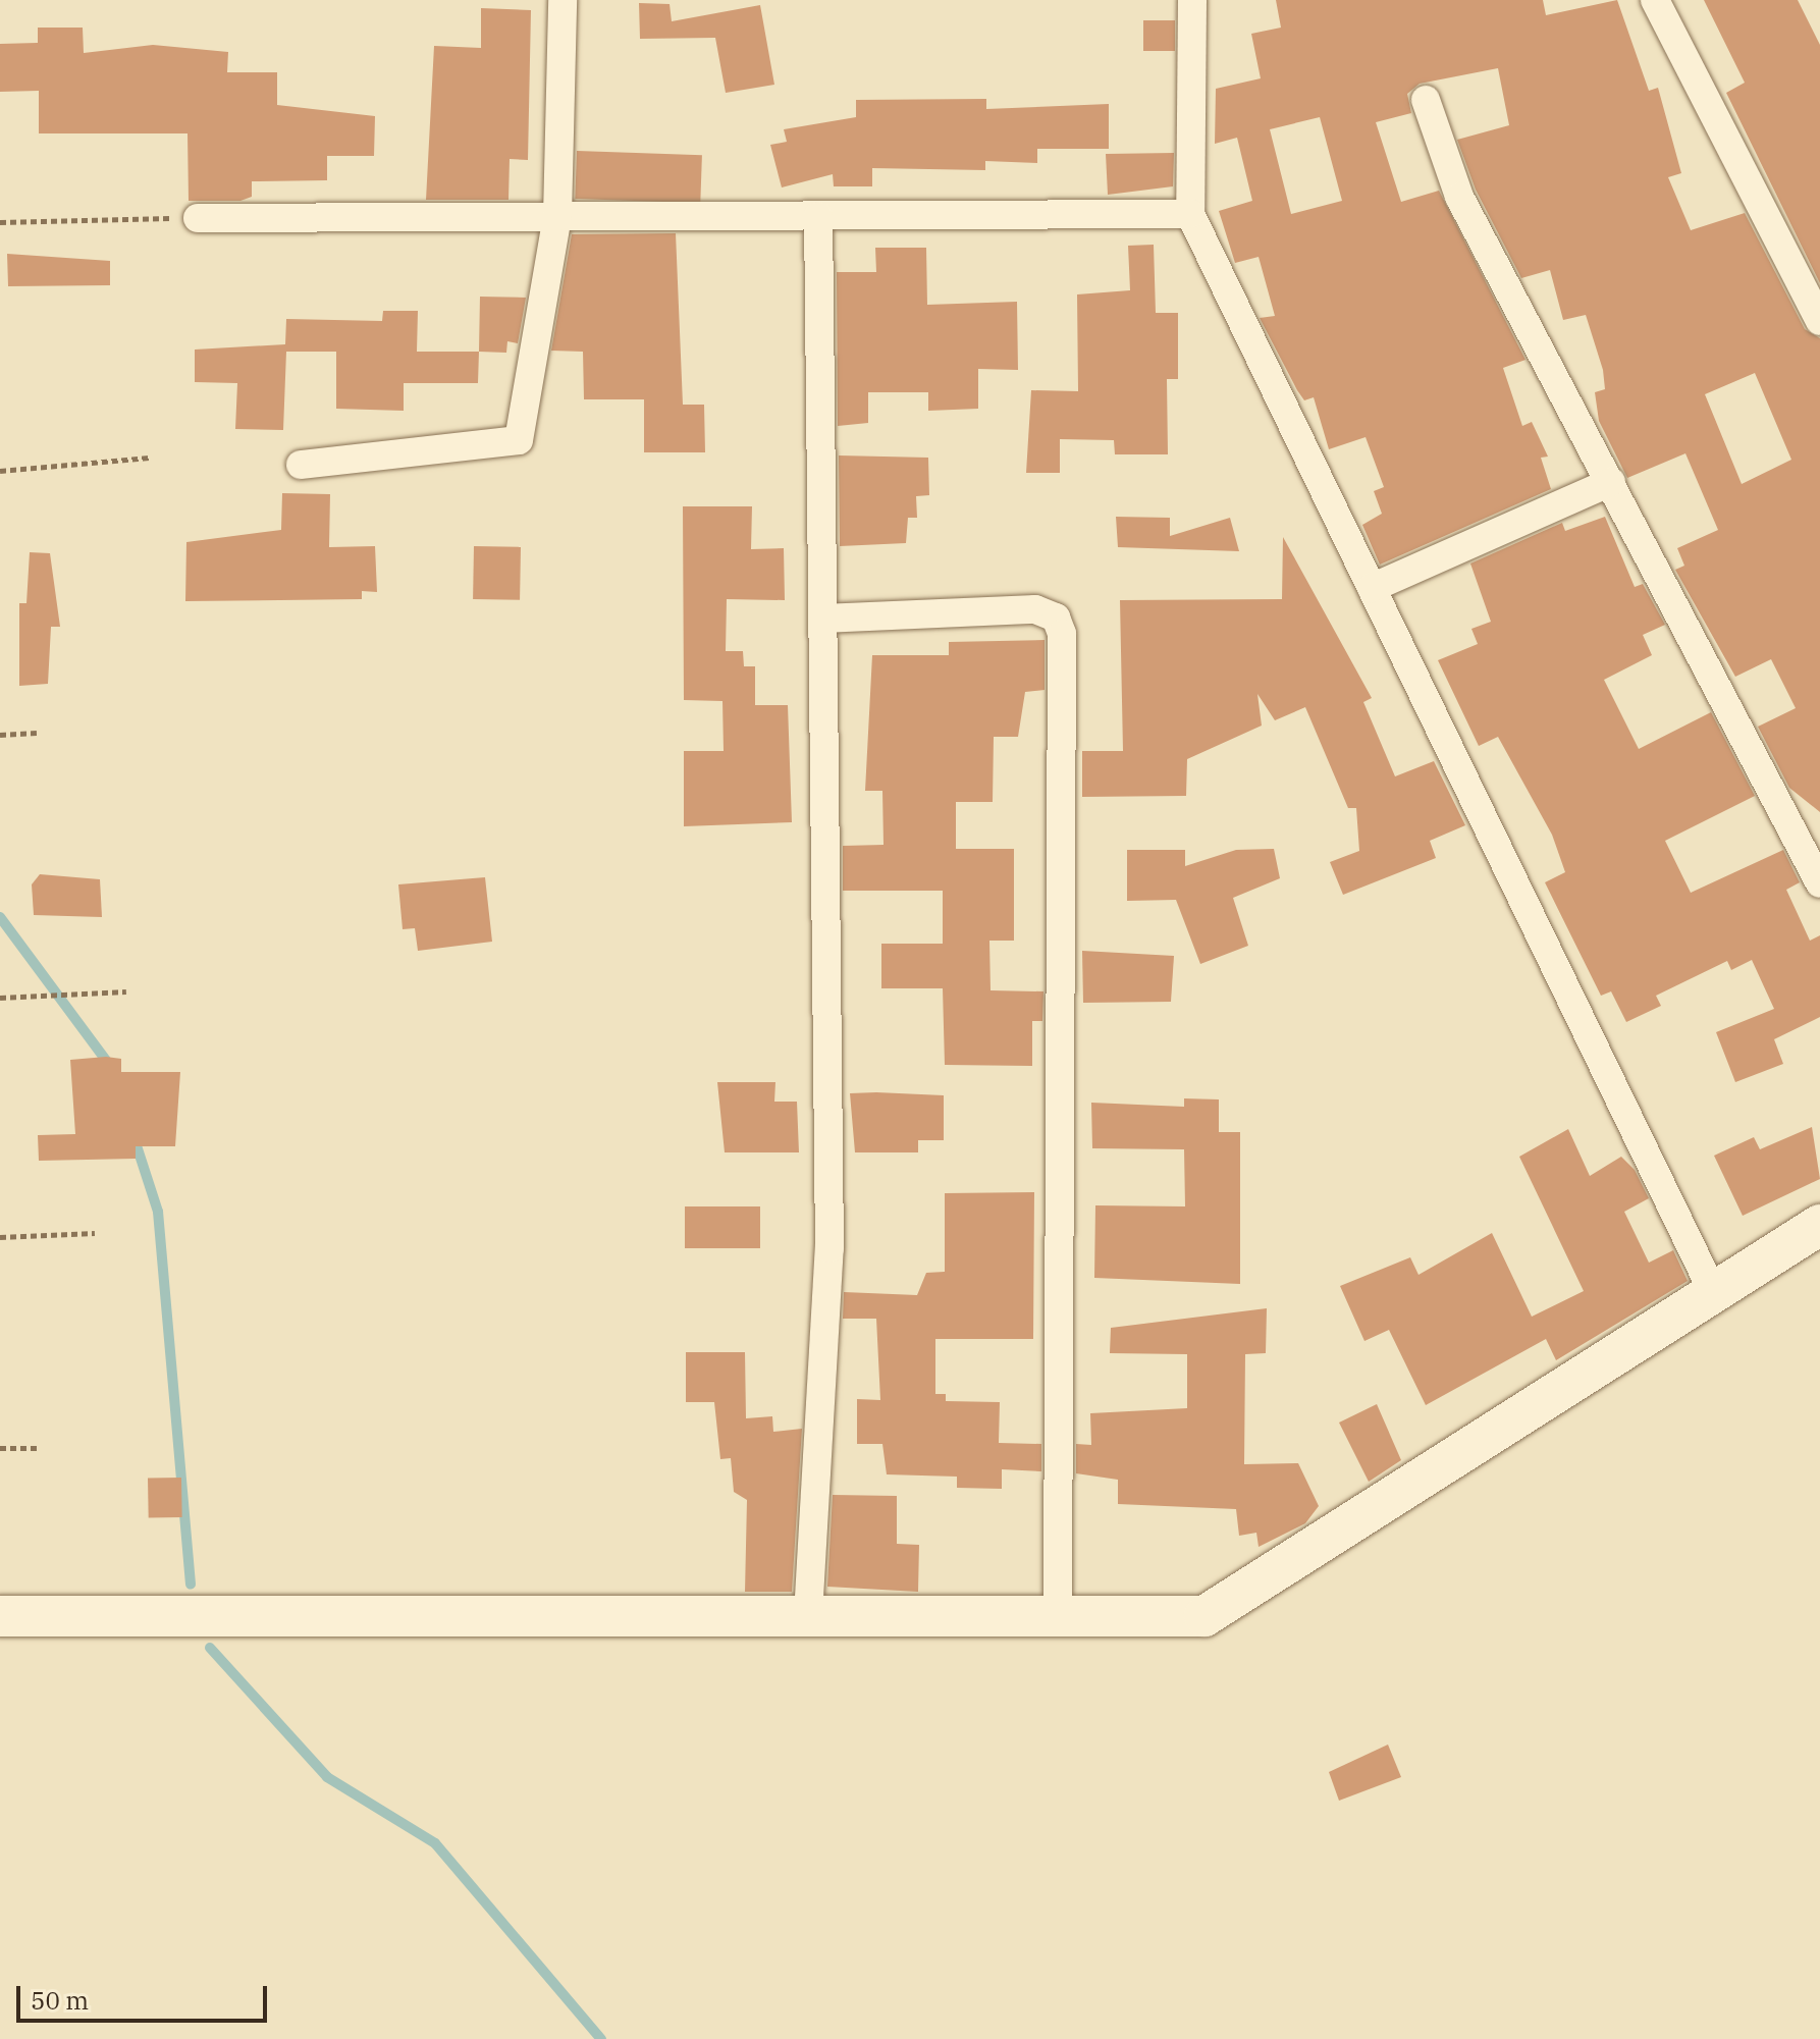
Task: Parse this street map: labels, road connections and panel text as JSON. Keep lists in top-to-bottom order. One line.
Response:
{"scale_bar":"50 m"}
